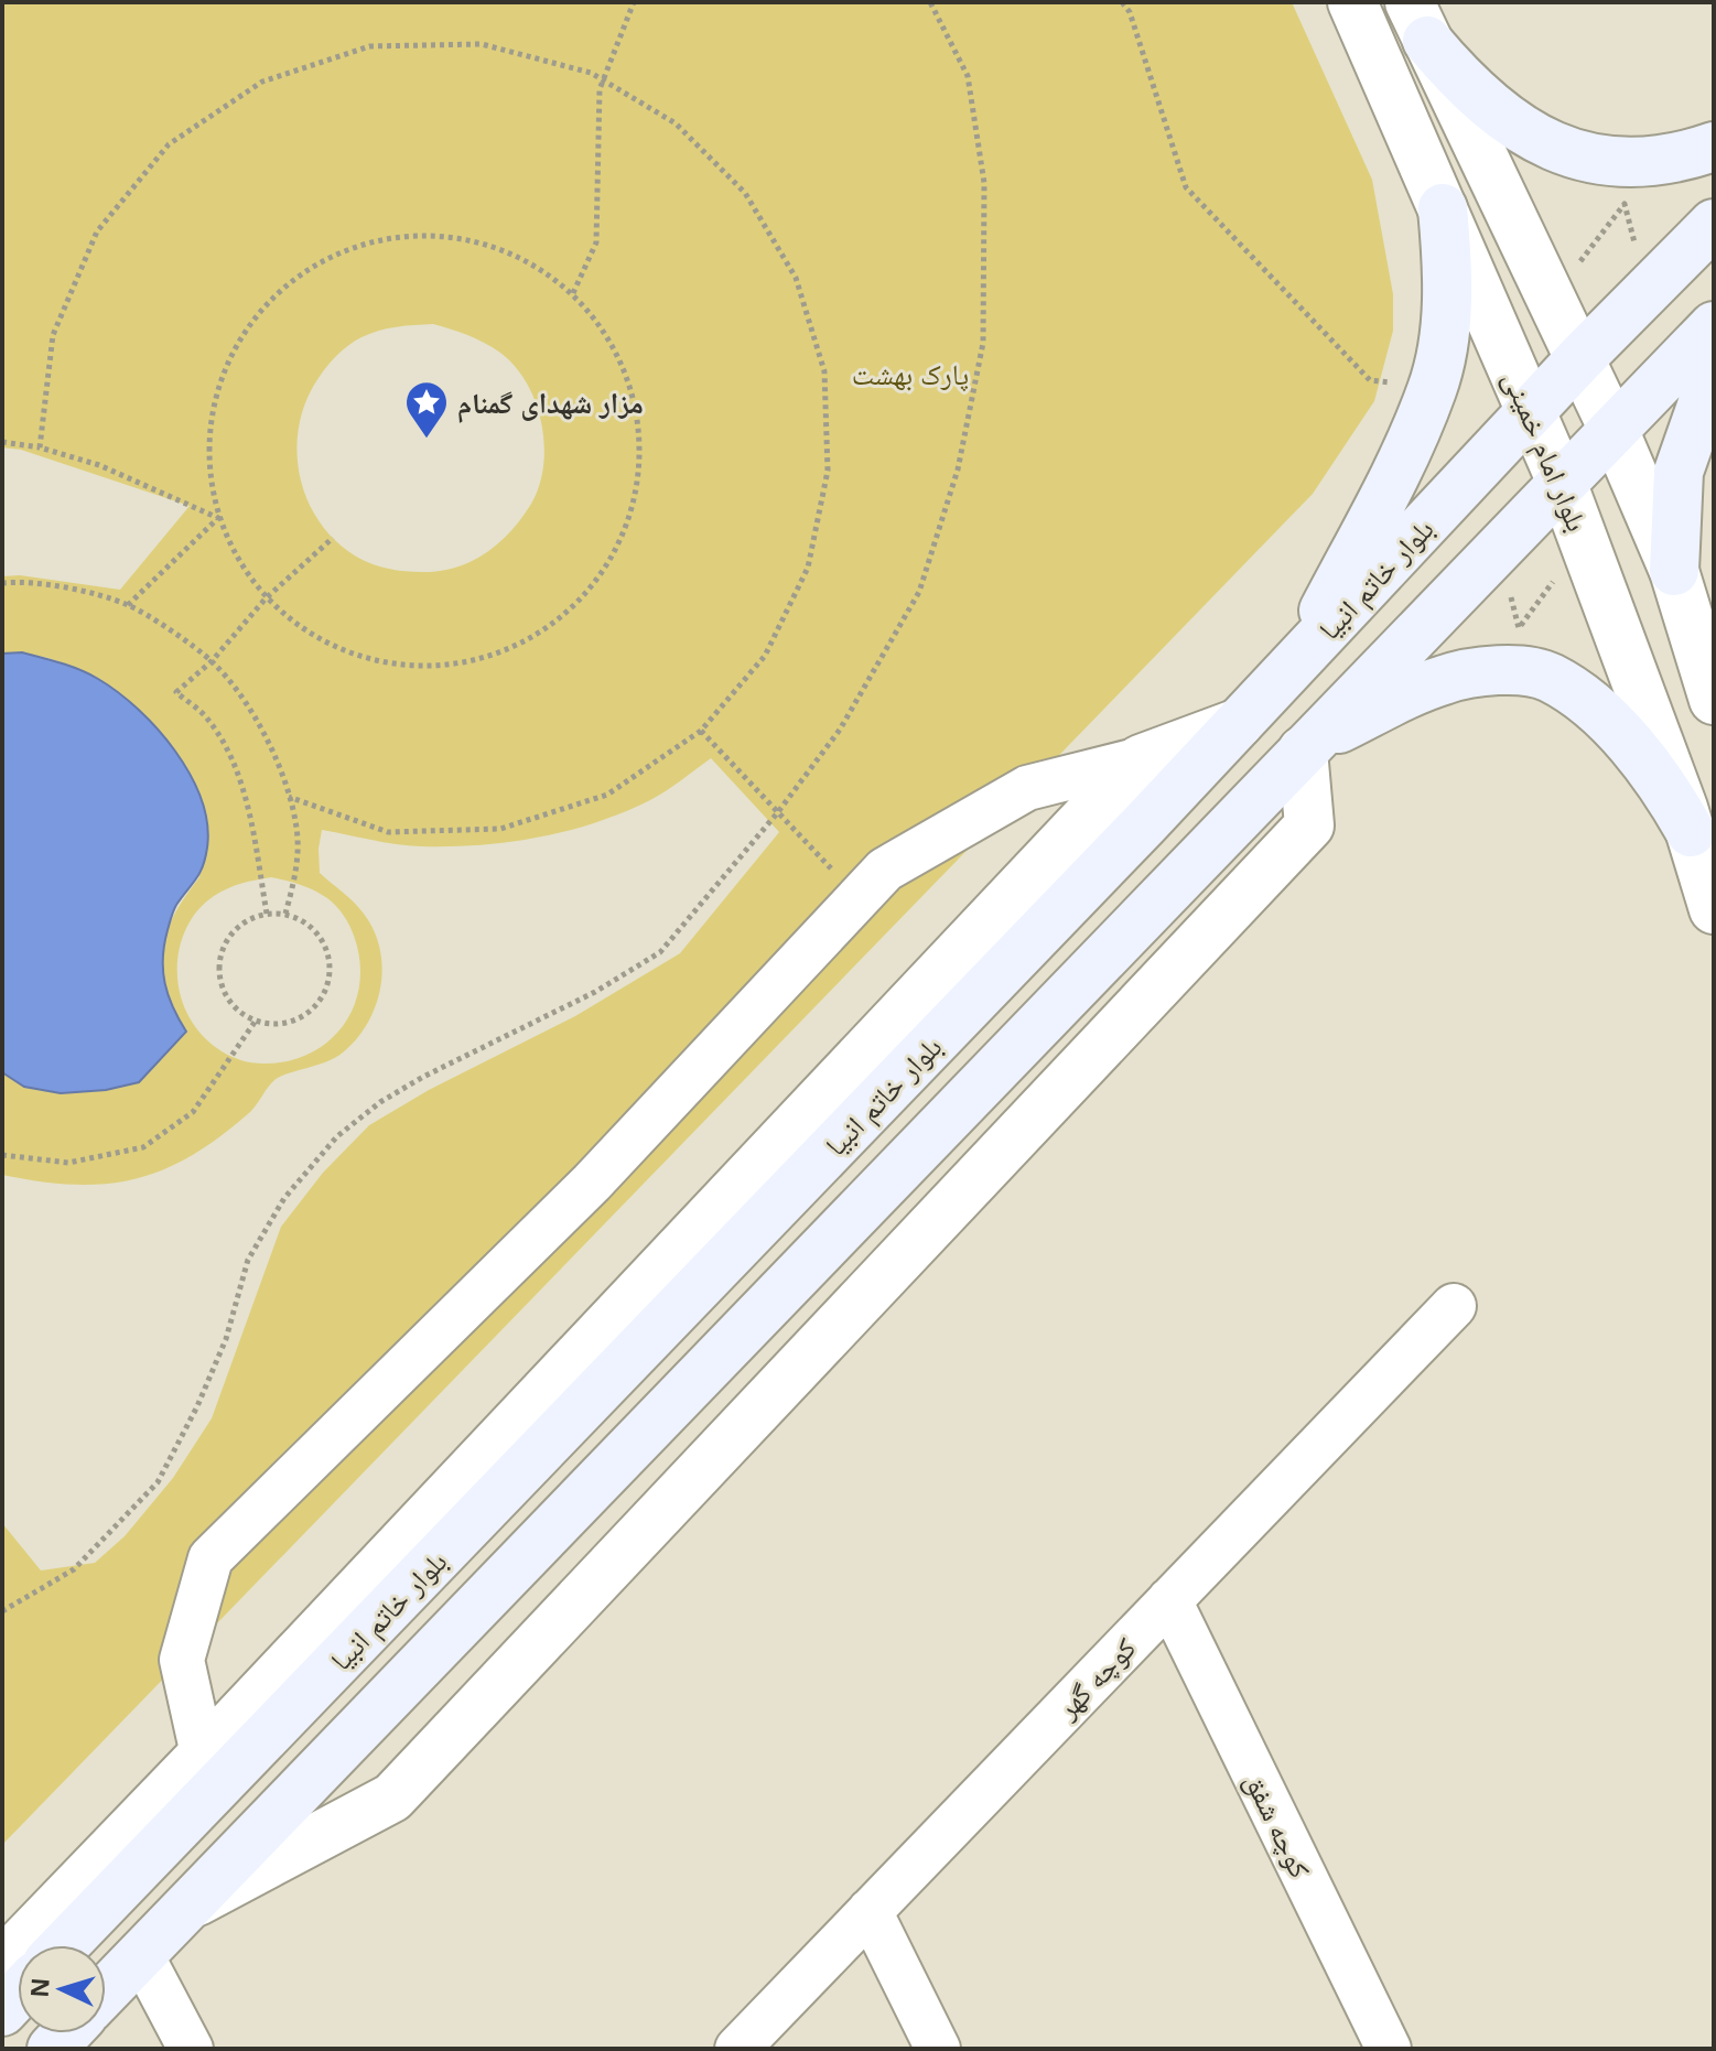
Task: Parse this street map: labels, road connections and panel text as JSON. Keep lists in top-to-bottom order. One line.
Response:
{"streets":{"main road":["بلوار خاتم انبیا"],"street":["بلوار امام خمینی","کوچه گهر","کوچه شفق"]},"crossings":[["بلوار امام خمینی","بلوار خاتم انبیا"],["کوچه گهر","کوچه شفق"]],"parks":["پارک بهشت"],"places":{"place":["مزار شهدای گمنام"]},"north":"left"}
